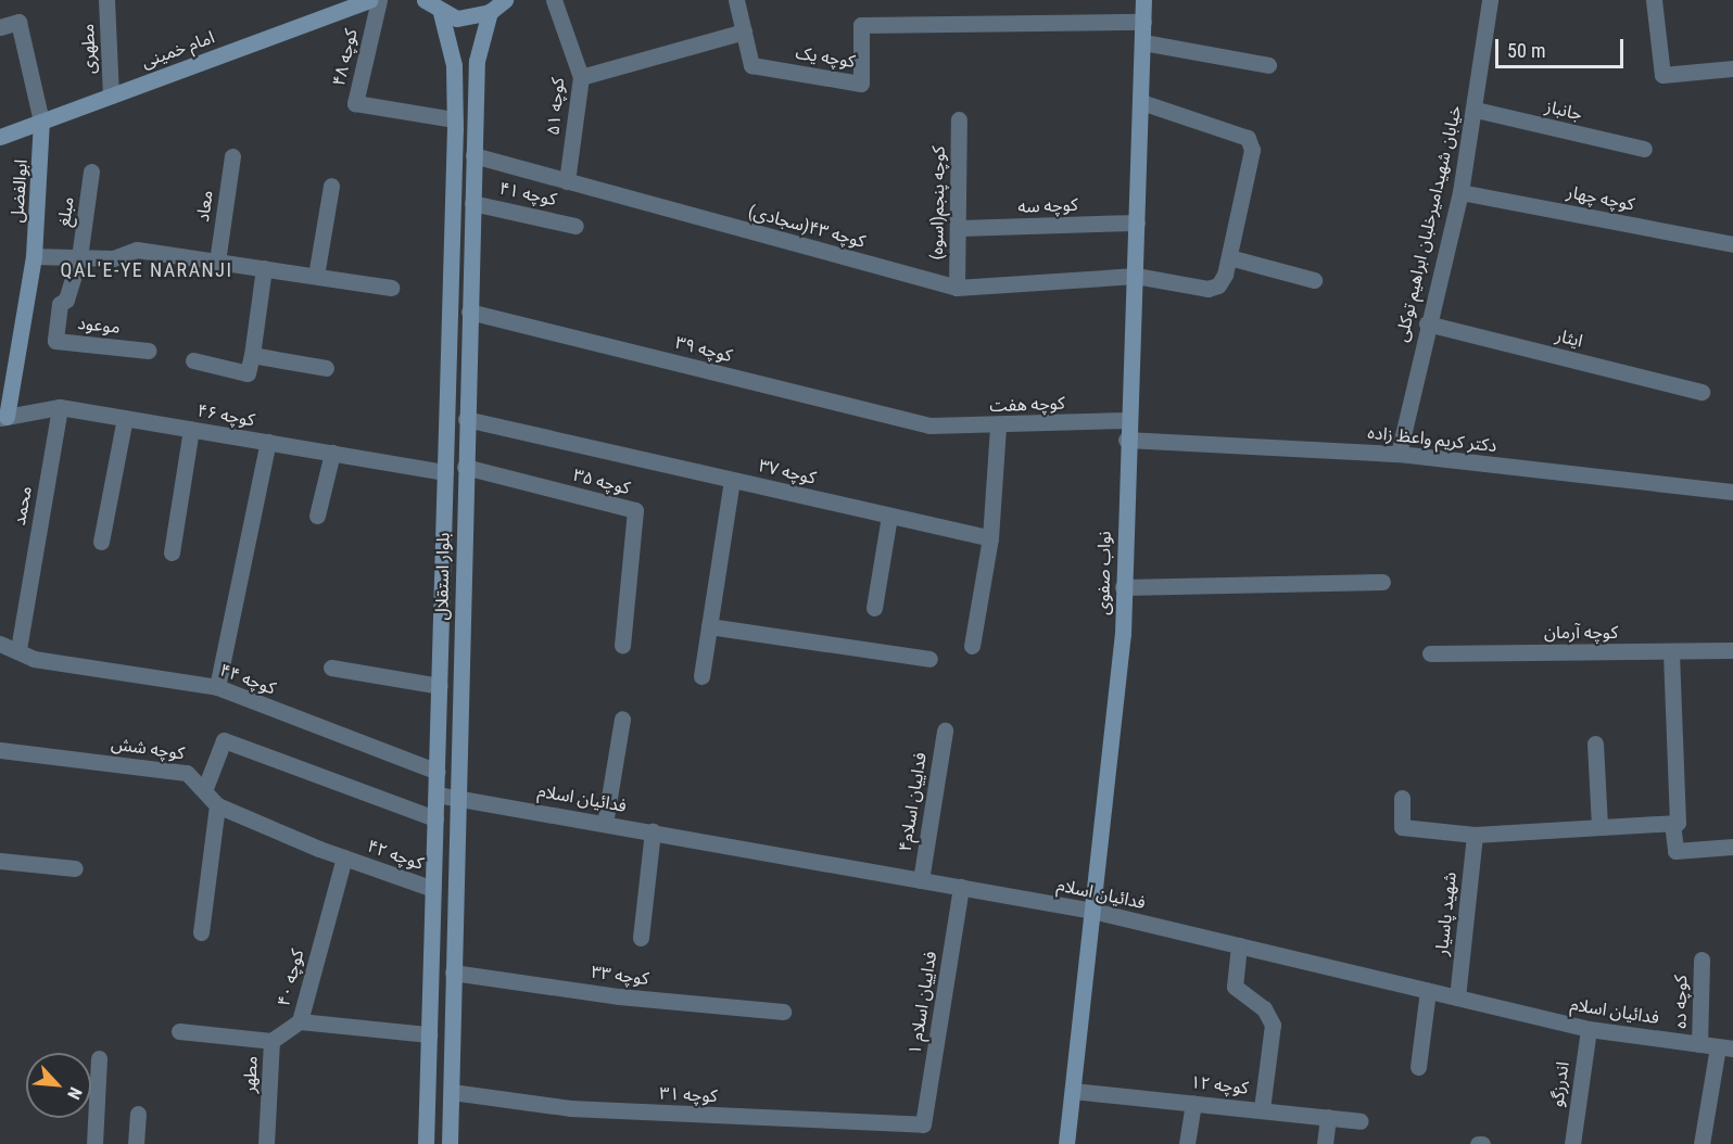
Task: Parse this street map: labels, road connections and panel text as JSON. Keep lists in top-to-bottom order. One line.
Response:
{"streets":{"main road":["امام خمینی","ابوالفضل","نواب صفوی","بلوار استقلال"],"street":["مطهری","کوچه ۴۸","کوچه یک","کوچه ۵۱","جانباز","کوچه ۴۱","کوچه چهار","کوچه پنجم(اسوه)","معاد","کوچه سه","مبلغ","خیابان شهیدامیرخلبان ابراهیم توکلی","کوچه ۴۳(سجادی)","موعود","ایثار","کوچه ۳۹","کوچه هفت","کوچه ۴۶","دکتر کریم واعظ زاده","کوچه ۳۷","کوچه ۳۵","محمد","کوچه آرمان","کوچه ۴۴","کوچه شش","فدائیان اسلام","فداییان اسلام۴","کوچه ۴۲","شهید پاسیار","کوچه ۳۳","کوچه ۴۰","کوچه ده","فداییان اسلام ۱","مطهر","اندرزگو","کوچه ۱۲","کوچه ۳۱"]},"crossings":[["مطهری","امام خمینی"],["امام خمینی","ابوالفضل"],["کوچه ۴۸","بلوار استقلال"],["کوچه یک","نواب صفوی"],["کوچه ۵۱","کوچه ۴۳(سجادی)"],["جانباز","خیابان شهیدامیرخلبان ابراهیم توکلی"],["ابوالفضل","کوچه ۴۶"],["کوچه ۴۱","بلوار استقلال"],["کوچه چهار","خیابان شهیدامیرخلبان ابراهیم توکلی"],["کوچه پنجم(اسوه)","کوچه سه"],["کوچه پنجم(اسوه)","کوچه ۴۳(سجادی)"],["کوچه سه","نواب صفوی"],["مبلغ","موعود"],["خیابان شهیدامیرخلبان ابراهیم توکلی","ایثار"],["خیابان شهیدامیرخلبان ابراهیم توکلی","دکتر کریم واعظ زاده"],["کوچه ۴۳(سجادی)","نواب صفوی"],["کوچه ۴۳(سجادی)","بلوار استقلال"],["کوچه ۳۹","کوچه هفت"],["کوچه ۳۹","بلوار استقلال"],["کوچه هفت","نواب صفوی"],["کوچه ۴۶","محمد"],["کوچه ۴۶","بلوار استقلال"],["دکتر کریم واعظ زاده","نواب صفوی"],["کوچه ۳۷","بلوار استقلال"],["کوچه ۳۵","بلوار استقلال"],["محمد","کوچه ۴۴"],["نواب صفوی","فدائیان اسلام"],["نواب صفوی","کوچه ۱۲"],["بلوار استقلال","کوچه ۴۴"],["بلوار استقلال","فدائیان اسلام"],["بلوار استقلال","کوچه ۴۲"],["بلوار استقلال","کوچه ۳۳"],["بلوار استقلال","کوچه ۴۰"],["بلوار استقلال","کوچه ۳۱"],["فدائیان اسلام","فداییان اسلام۴"],["فدائیان اسلام","شهید پاسیار"],["فدائیان اسلام","کوچه ده"],["فدائیان اسلام","فداییان اسلام ۱"],["فدائیان اسلام","اندرزگو"],["کوچه ۴۲","کوچه ۴۰"],["کوچه ۴۰","مطهر"],["فداییان اسلام ۱","کوچه ۳۱"]],"districts":["QAL'E-YE NARANJI"],"scale_bar":"50 m","north":"bottom right"}
